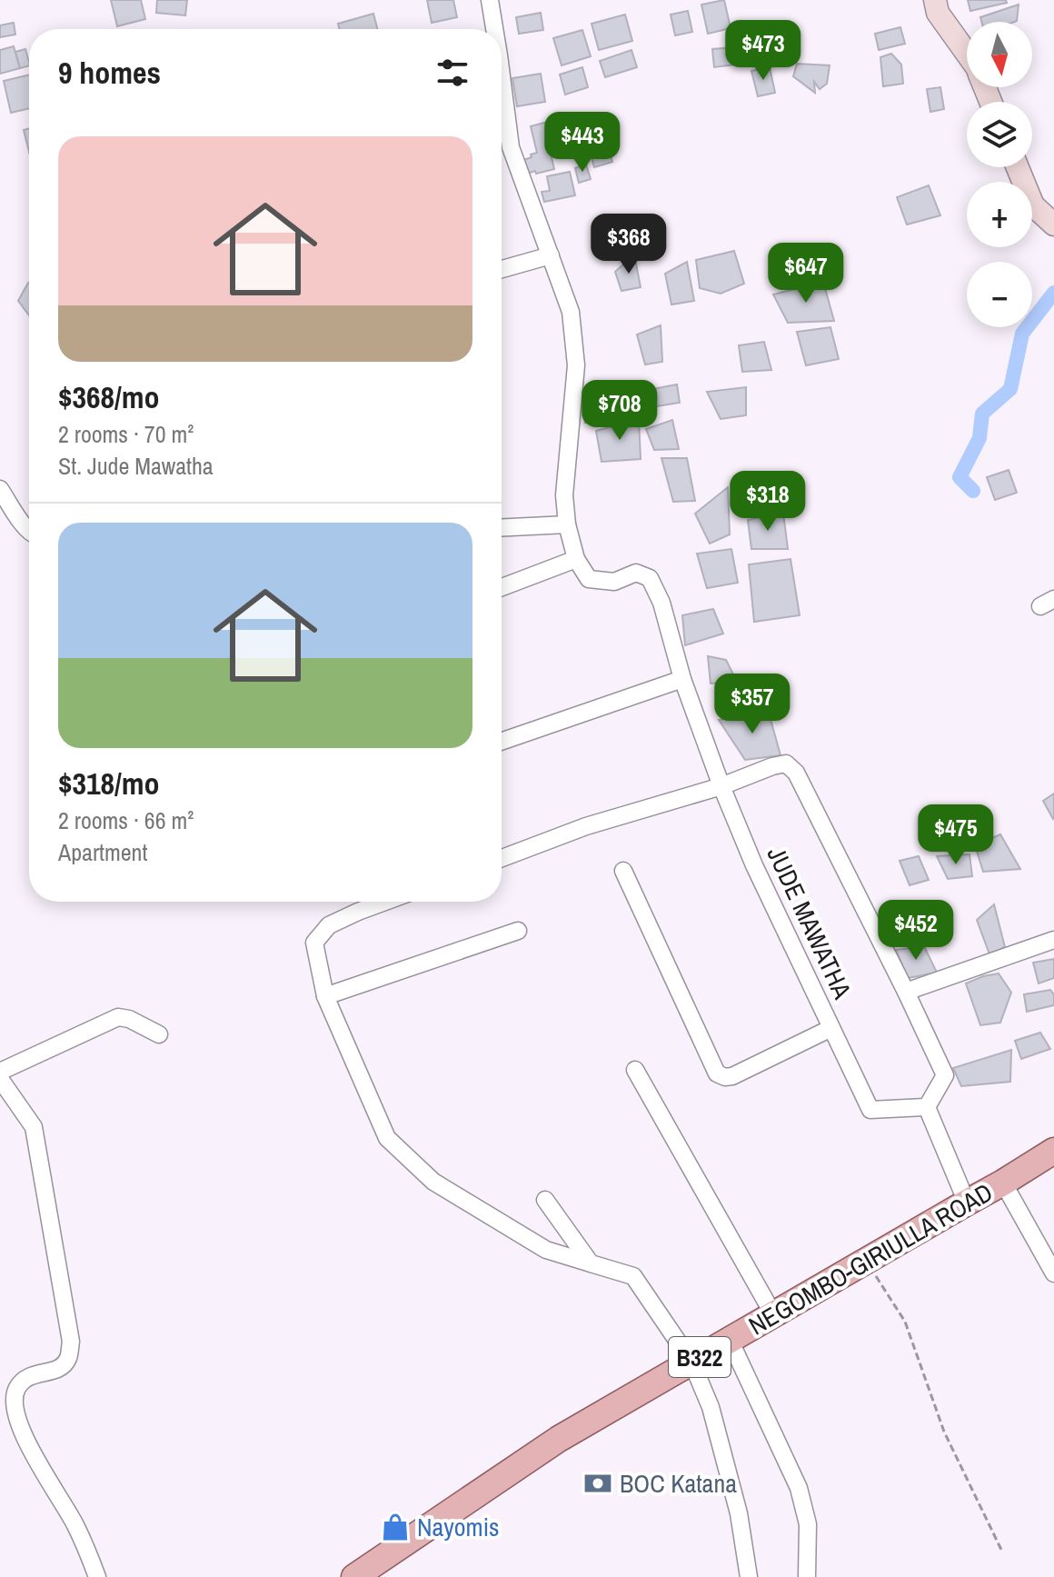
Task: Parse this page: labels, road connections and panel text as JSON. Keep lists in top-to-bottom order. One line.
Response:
{"streets":{"main road":["NEGOMBO-GIRIULLA ROAD","B322"],"street":["JUDE MAWATHA"]},"places":{"bank":["BOC Katana"],"shop":["Nayomis"]},"north":"bottom","page":{"price":["$473","$443","$368","$647","$708","$318","$357","$475","$452"],"map_buttons":["+","−"],"heading":"9 homes","list":[{"name":"$368/mo","note":"2 rooms · 70 m² · St. Jude Mawatha"},{"name":"$318/mo","note":"2 rooms · 66 m² · Apartment"}]}}
